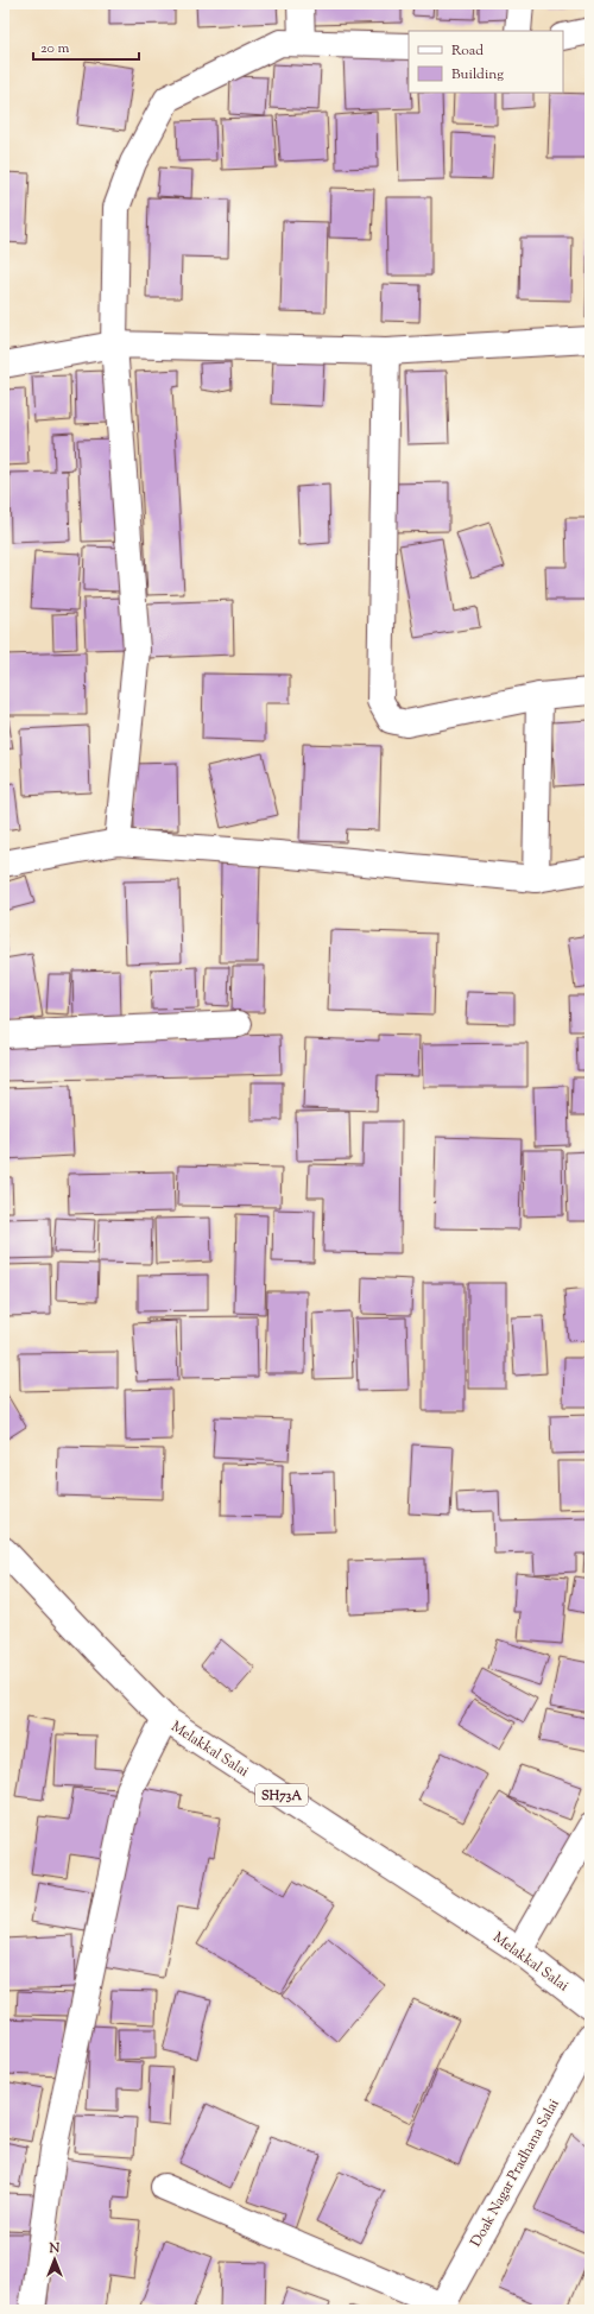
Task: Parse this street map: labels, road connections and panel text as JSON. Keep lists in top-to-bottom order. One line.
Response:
{"streets":{"street":["Melakkal Salai","SH73A","Doak Nagar Pradhana Salai"]},"legend":["Road","Building"],"scale_bar":"20 m","north":"top"}
